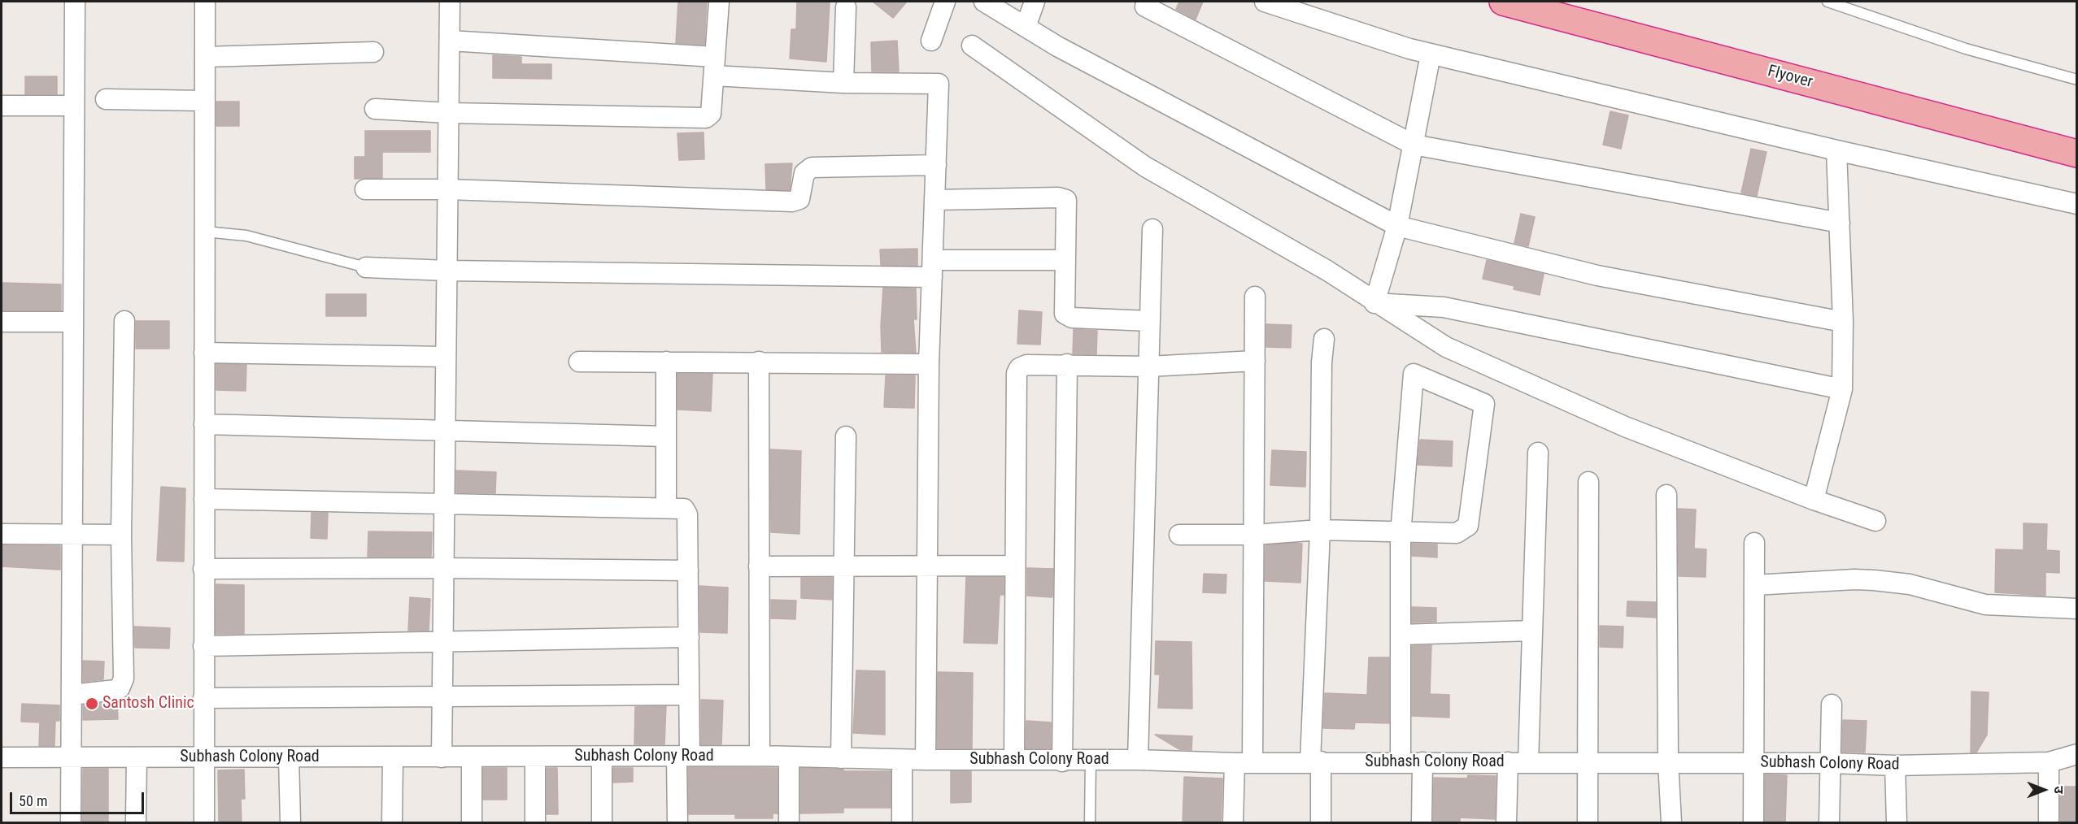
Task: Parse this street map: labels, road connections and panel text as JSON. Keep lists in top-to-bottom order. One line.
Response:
{"streets":{"highway":["Flyover"],"street":["Subhash Colony Road"]},"places":["Santosh Clinic"],"scale_bar":"50 m","north":"right"}
